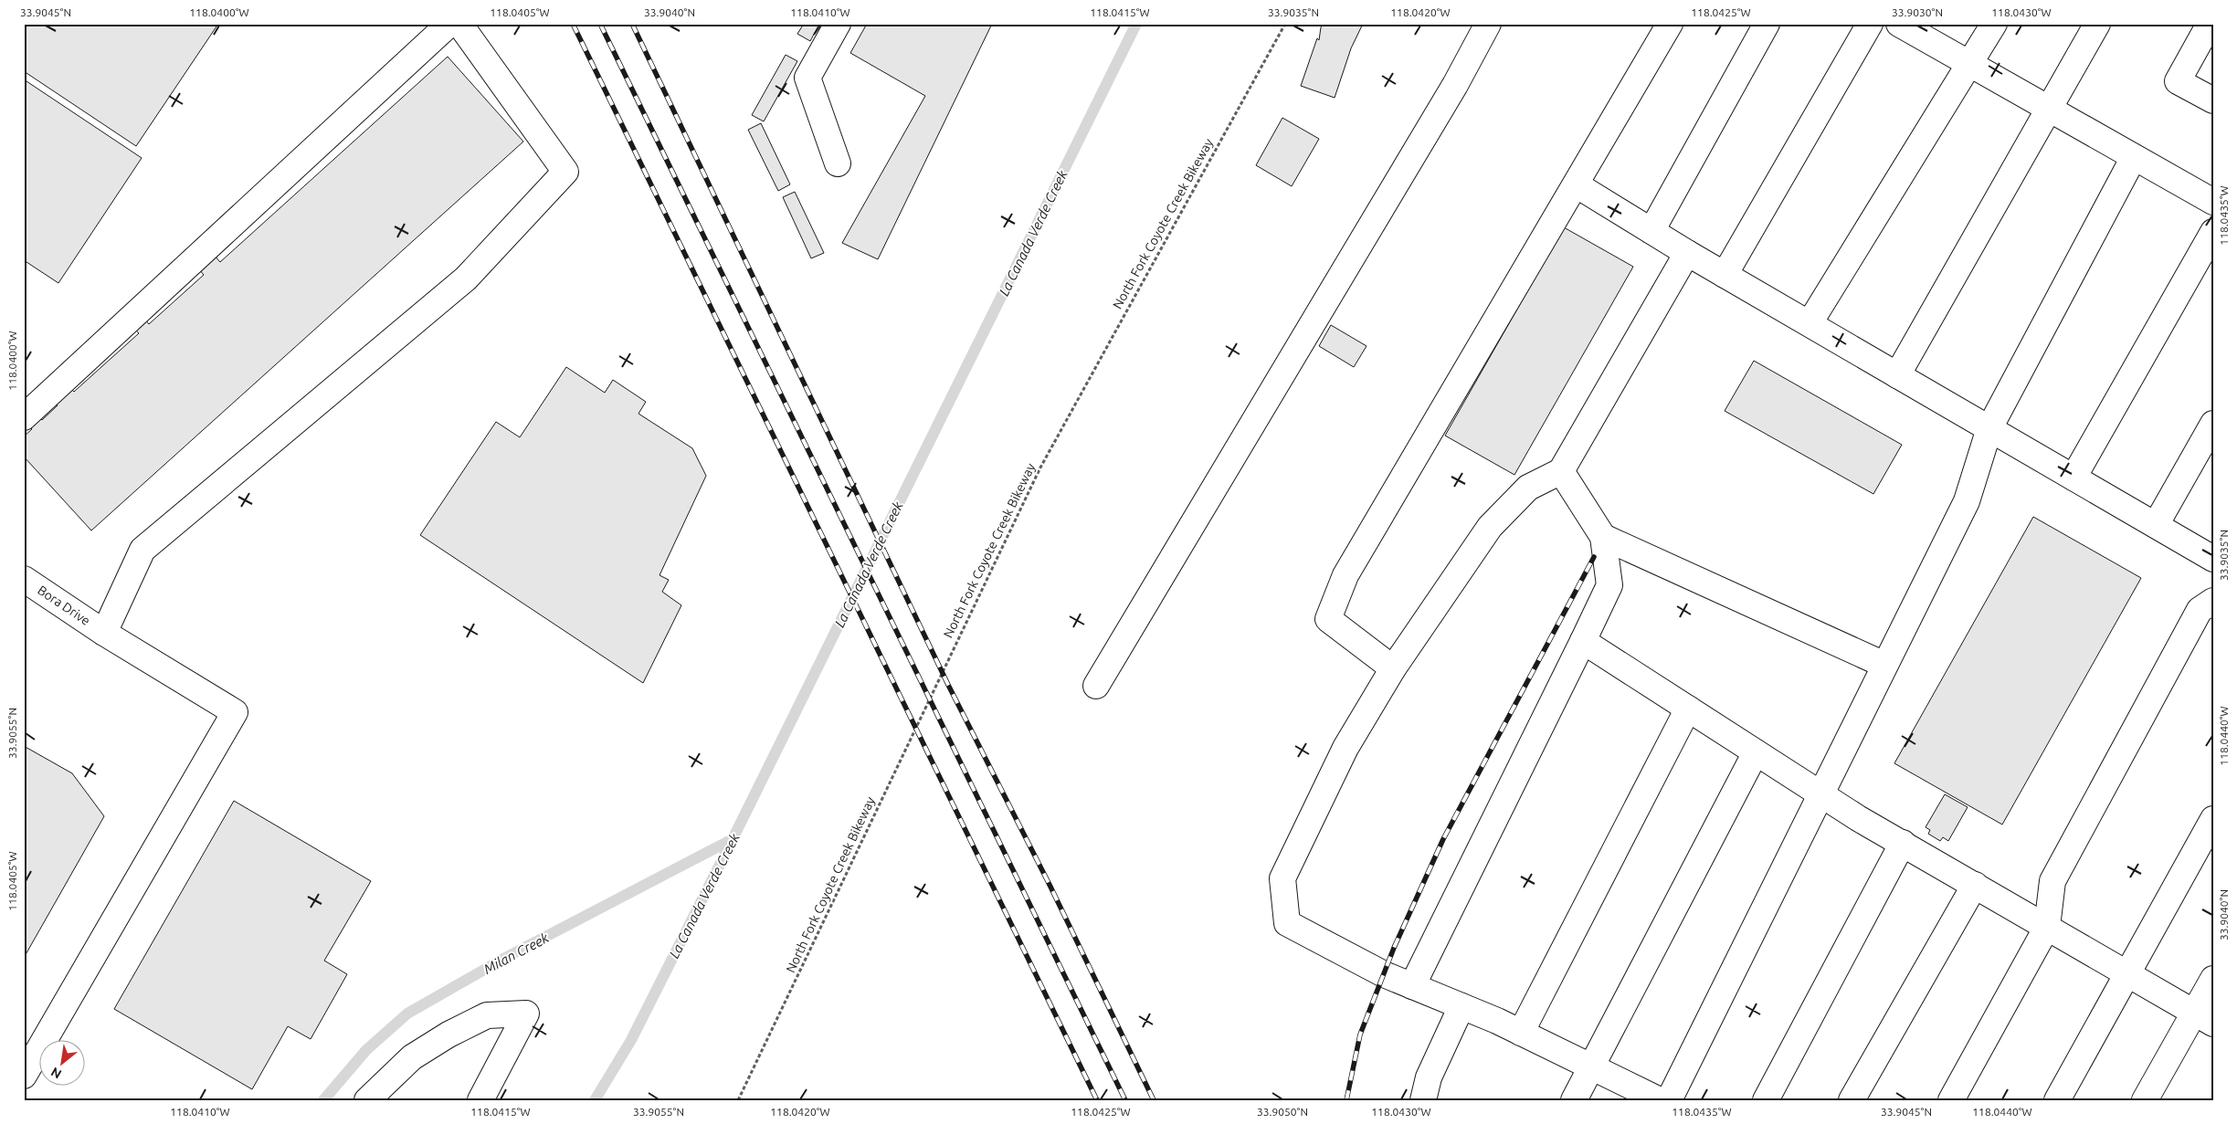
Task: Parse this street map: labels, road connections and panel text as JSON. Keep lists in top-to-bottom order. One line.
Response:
{"streets":{"street":["Bora Drive"],"path":["North Fork Coyote Creek Bikeway"]},"water":["La Canada Verde Creek","Milan Creek"],"north":"bottom left","coordinates":["33.9045°N","118.0400°W","118.0405°W","33.9040°N","118.0410°W","118.0415°W","33.9035°N","118.0420°W","118.0425°W","33.9030°N","118.0430°W","118.0435°W","33.9055°N","118.0440°W","33.9050°N"]}
